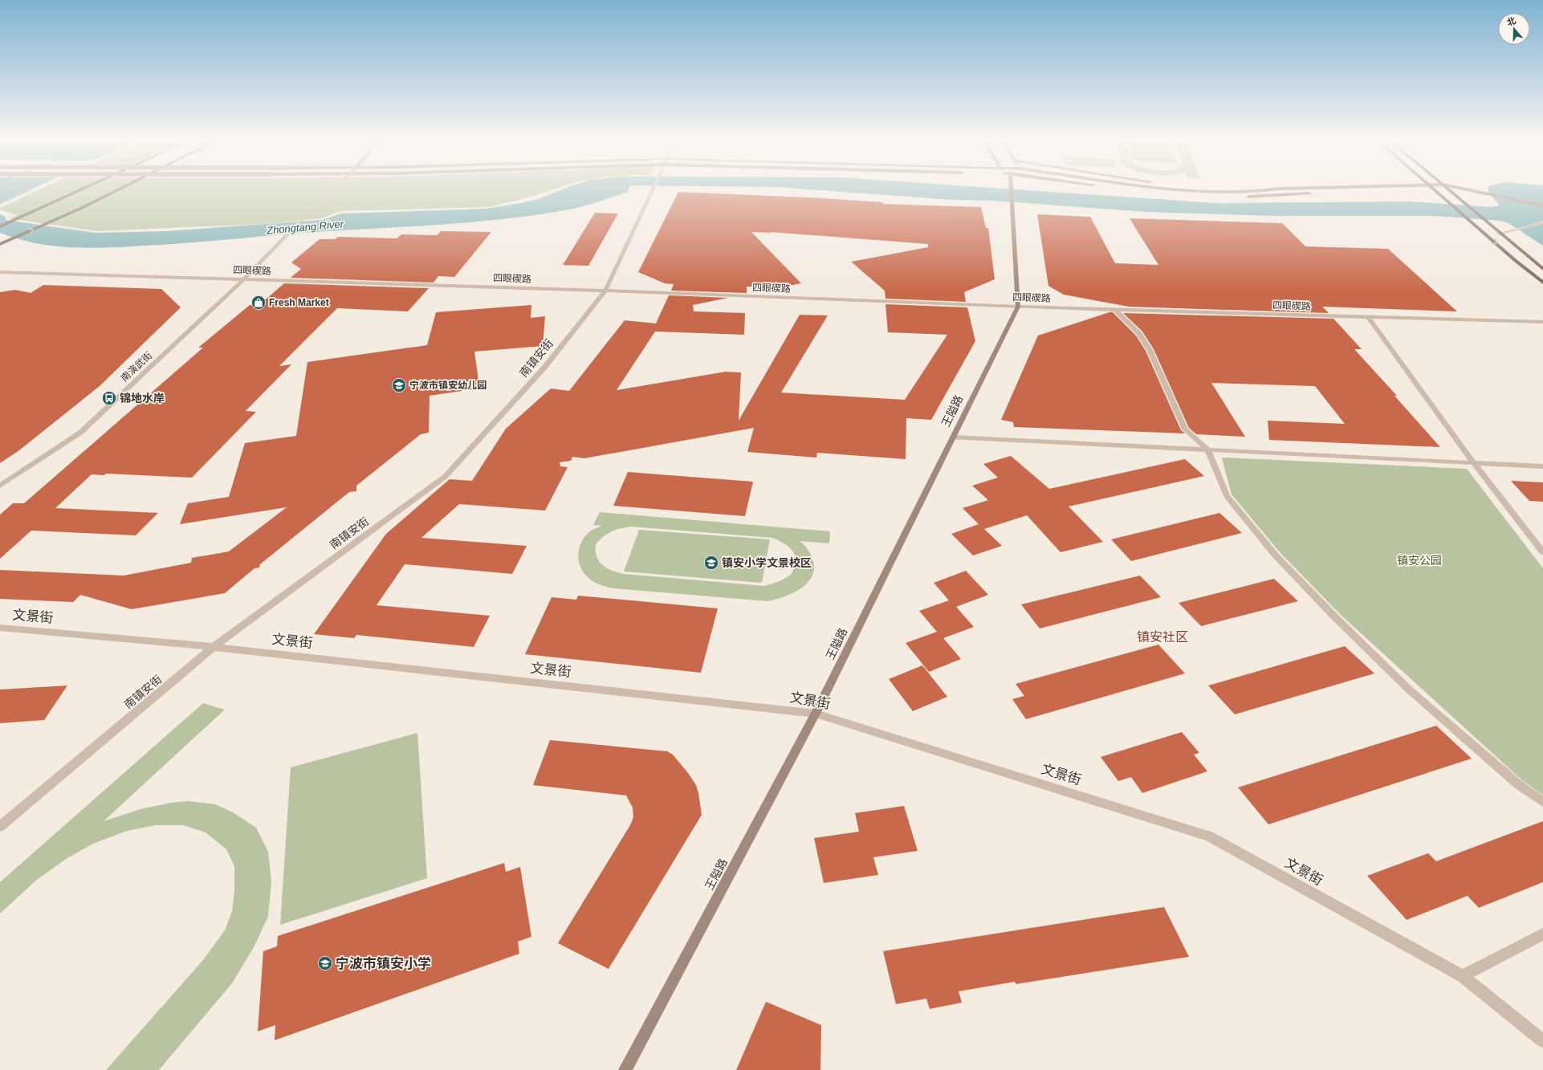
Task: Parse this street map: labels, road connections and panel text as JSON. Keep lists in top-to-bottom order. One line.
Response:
{"streets":{"main road":["王隘路"],"street":["四眼碶路","南镇安街","南演武街","文景街"]},"crossings":[["四眼碶路","南镇安街"],["四眼碶路","南演武街"],["四眼碶路","王隘路"],["南镇安街","文景街"],["王隘路","文景街"]],"districts":["镇安社区"],"water":["Zhongtang River"],"parks":["镇安公园"],"places":{"shop":["Fresh Market"],"school or university":["宁波市镇安幼儿园","镇安小学文景校区","宁波市镇安小学"],"bus stop":["锦地水岸"]},"north":"top"}
